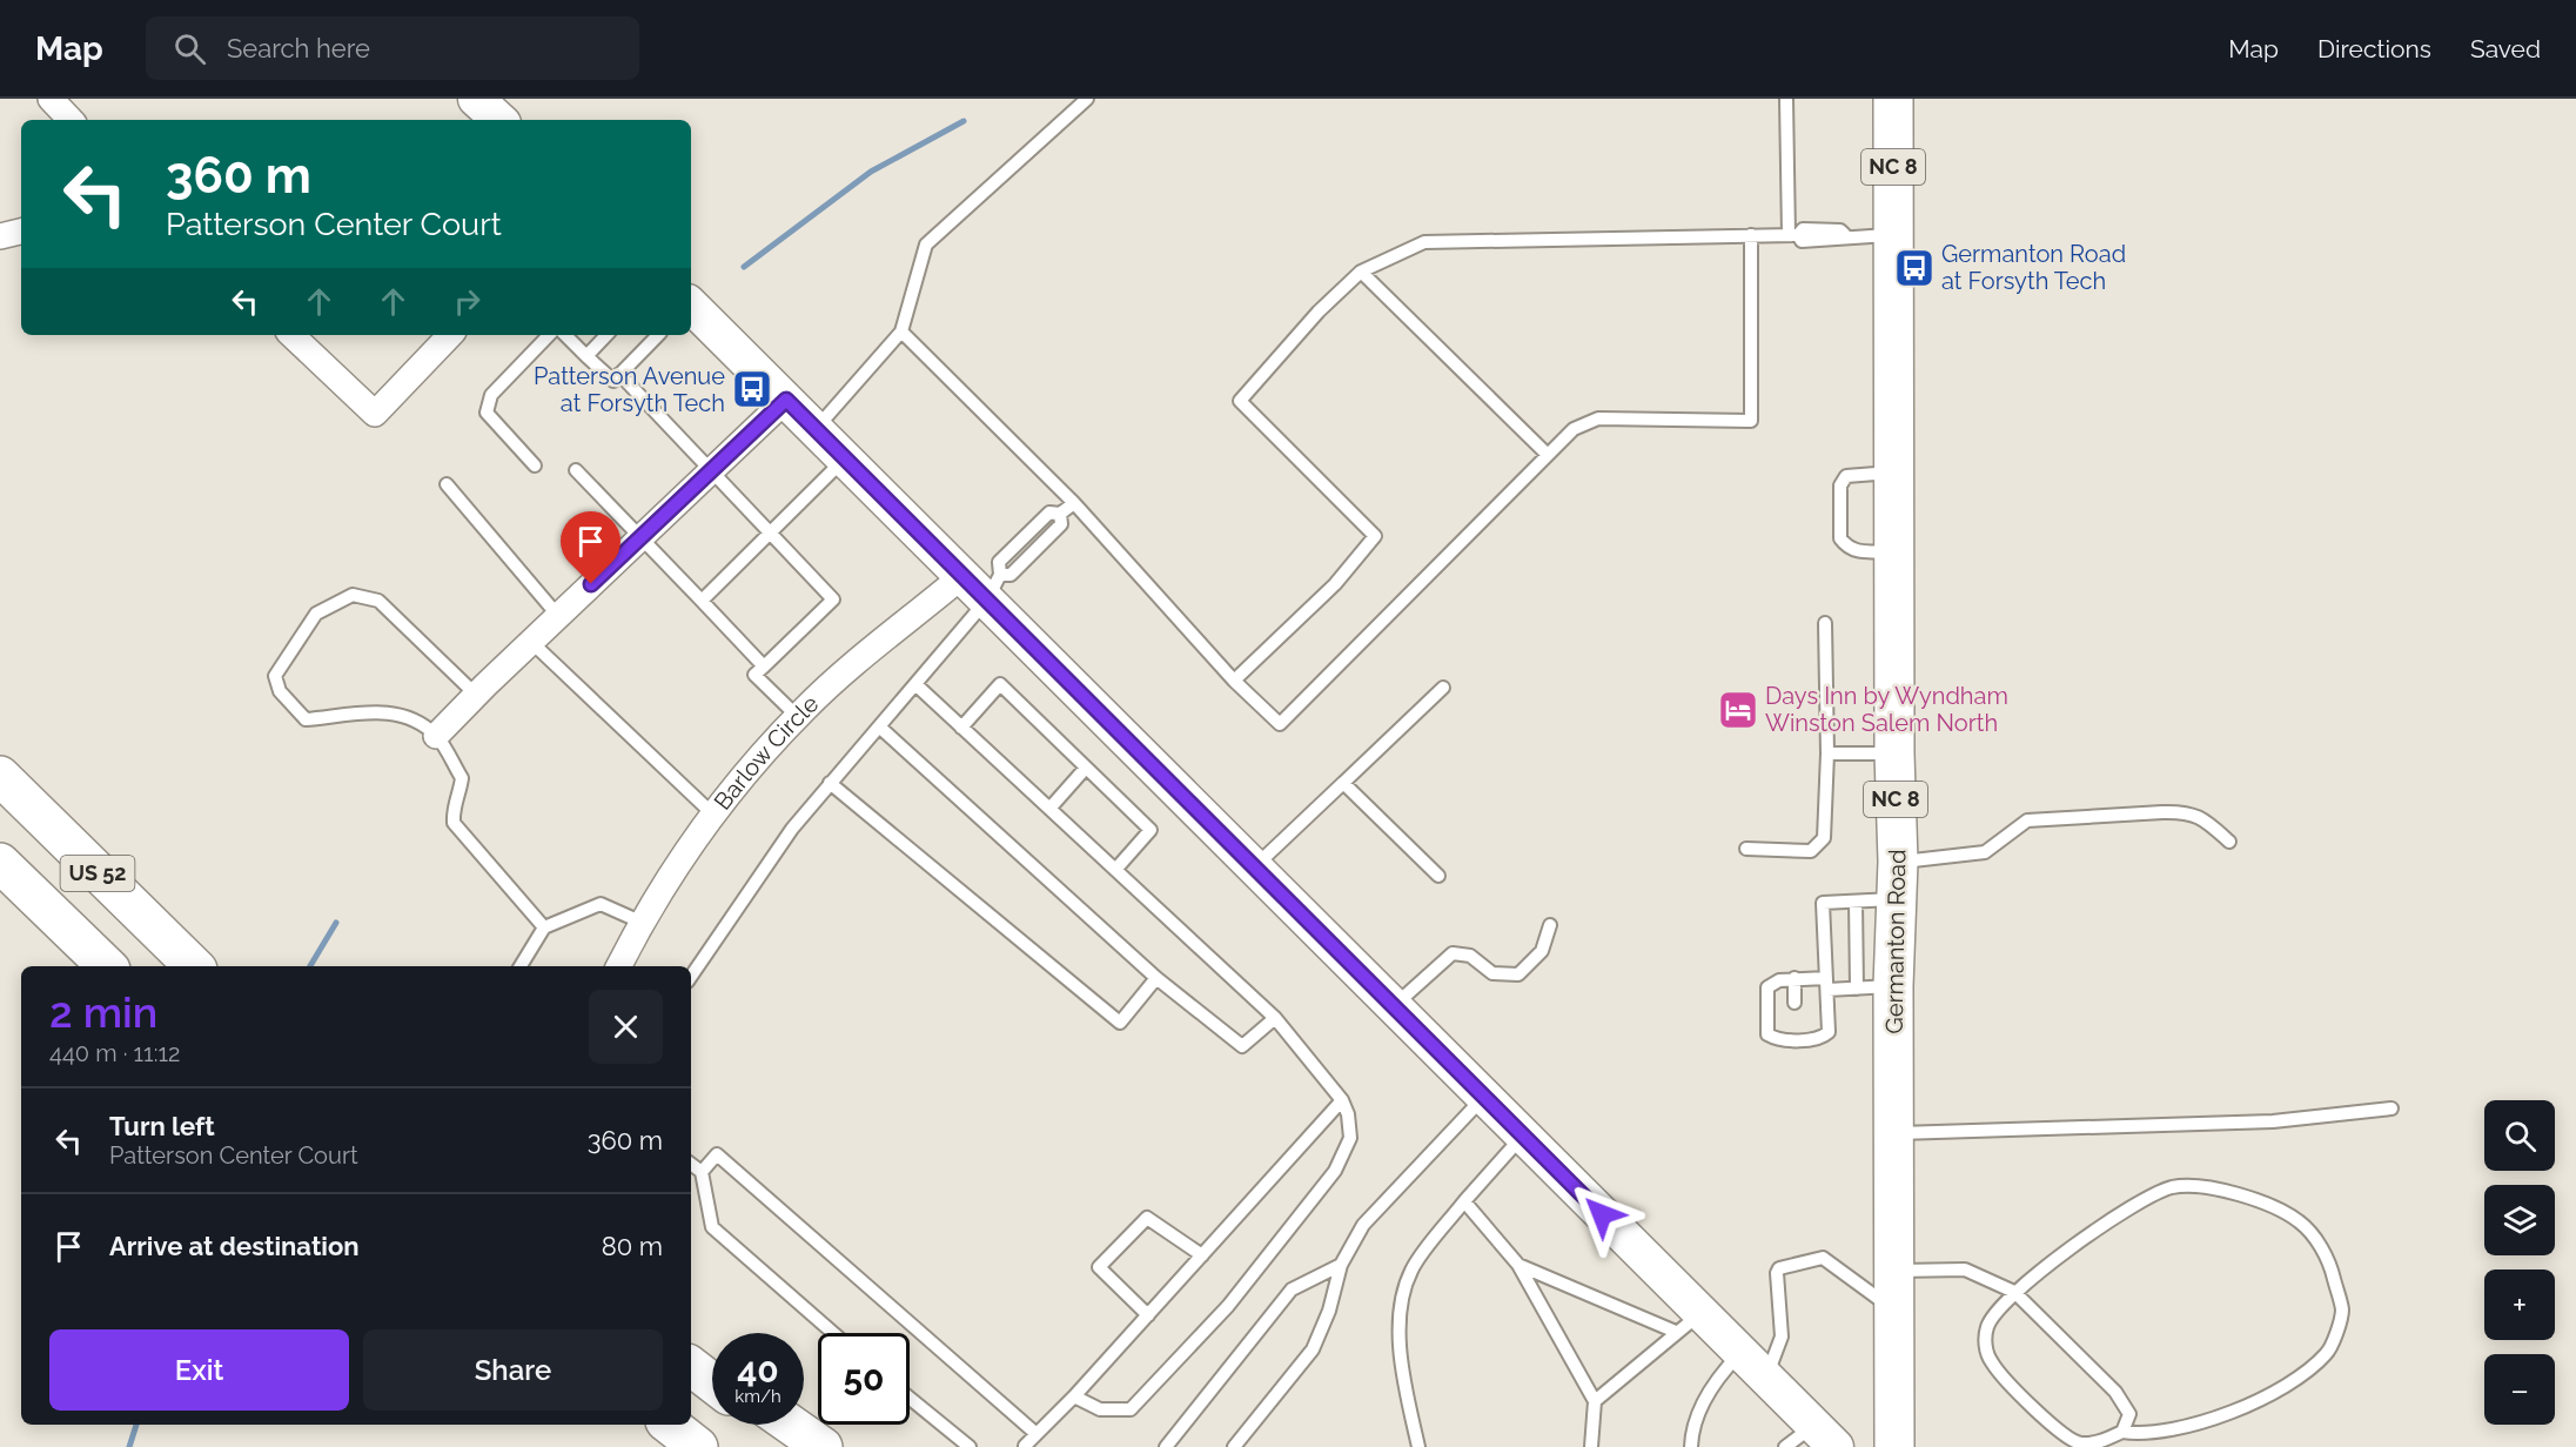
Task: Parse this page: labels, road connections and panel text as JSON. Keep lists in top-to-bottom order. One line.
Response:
{"streets":{"main road":["NC 8","US 52","Germanton Road"],"street":["Barlow Circle"]},"places":{"bus stop":["Germanton Road at Forsyth Tech","Patterson Avenue at Forsyth Tech"],"hotel":["Days Inn by Wyndham Winston Salem North"]},"page":{"header":"Map","search":"Search here","nav":["Map","Directions","Saved"],"turn":["360 m","Patterson Center Court"],"heading":["2 min","440 m · 11:12"],"list":[{"name":"Turn left","note":"Patterson Center Court","value":"360 m"},{"name":"Arrive at destination","value":"80 m"}],"map_buttons":["+","−"],"buttons":["Exit","Share"],"speed":"40 km/h","limit":"50"}}
